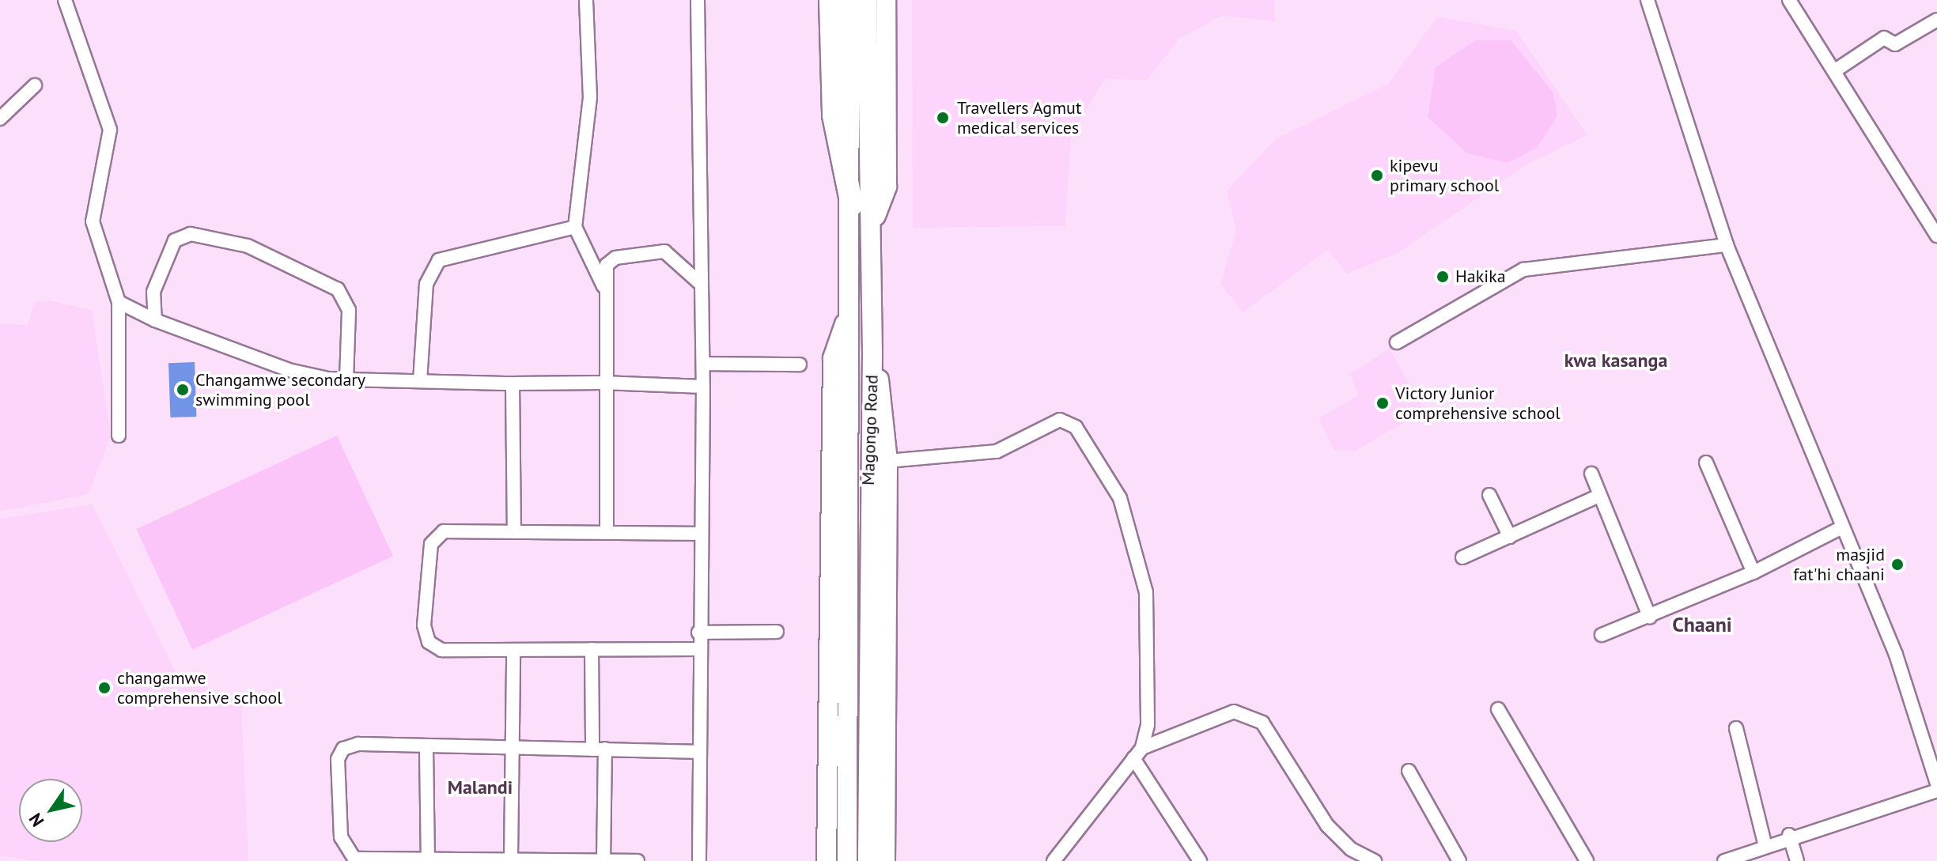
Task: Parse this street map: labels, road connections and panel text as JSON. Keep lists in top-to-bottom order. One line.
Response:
{"streets":{"main road":["Magongo Road"]},"districts":["kwa kasanga","Chaani","Malandi"],"places":["Travellers Agmut medical services","kipevu primary school","Hakika","Changamwe secondary swimming pool","Victory Junior comprehensive school","masjid fat'hi chaani","changamwe comprehensive school"],"north":"bottom left"}
